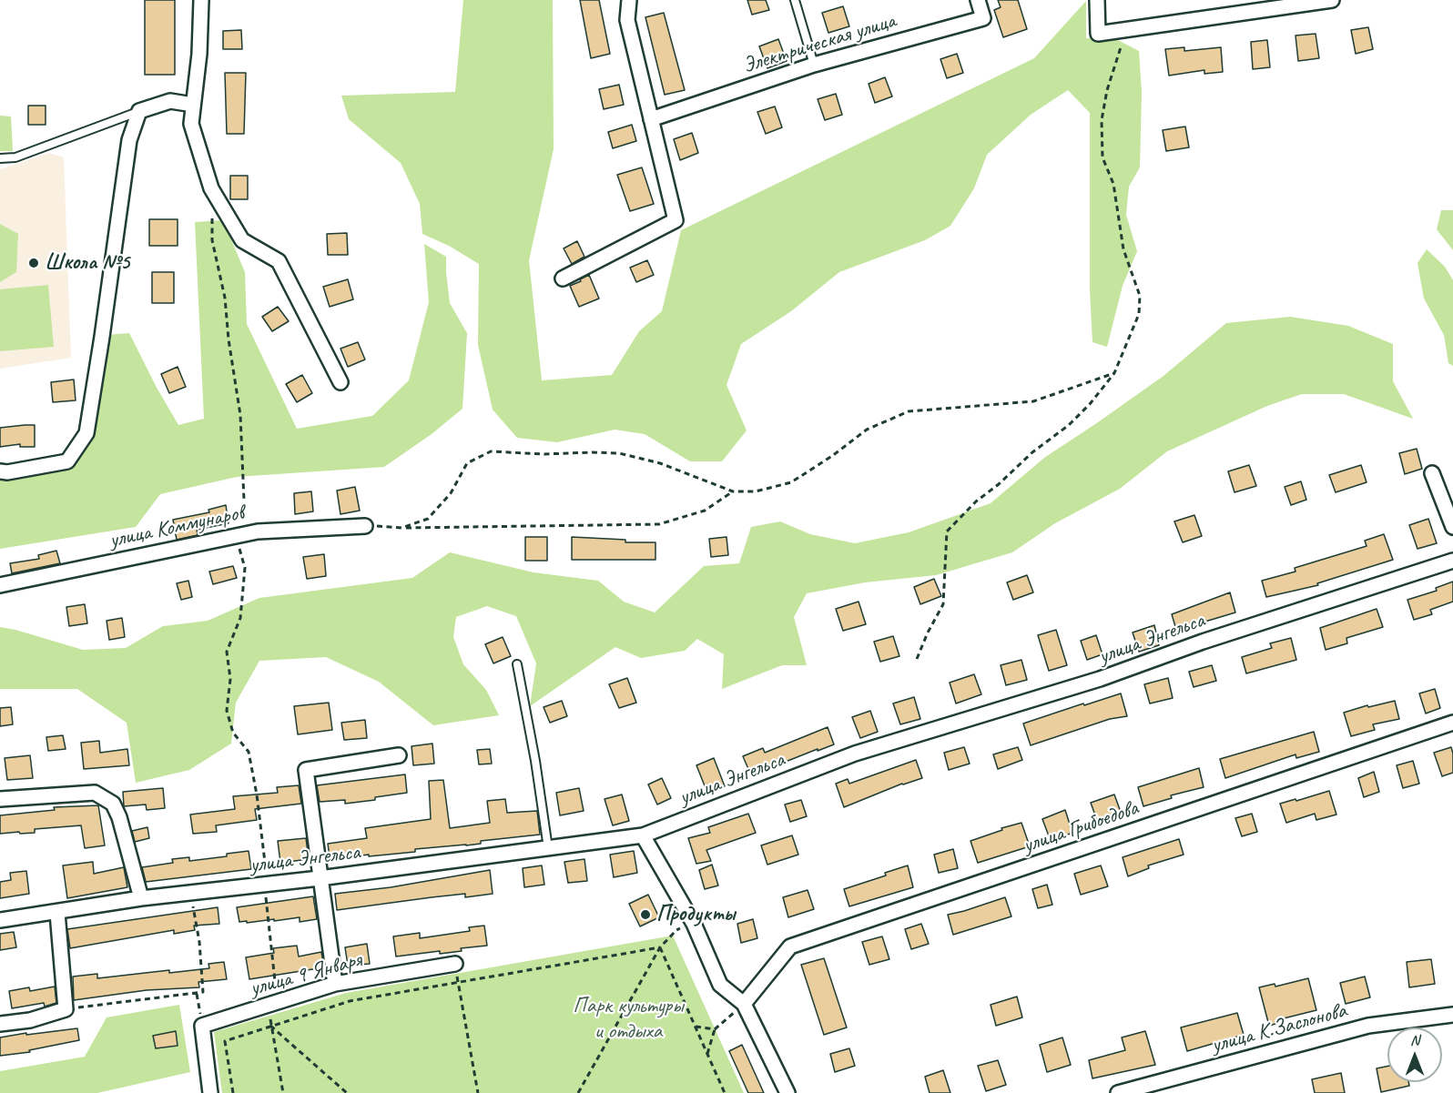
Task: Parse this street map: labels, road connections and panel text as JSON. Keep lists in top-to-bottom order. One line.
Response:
{"streets":{"street":["Электрическая улица","улица Коммунаров","улица Энгельса","улица Грибоедова","улица 9 Января","улица К.Заслонова"]},"parks":["Парк культуры и отдыха"],"places":["Школа №5","Продукты"],"north":"top"}
